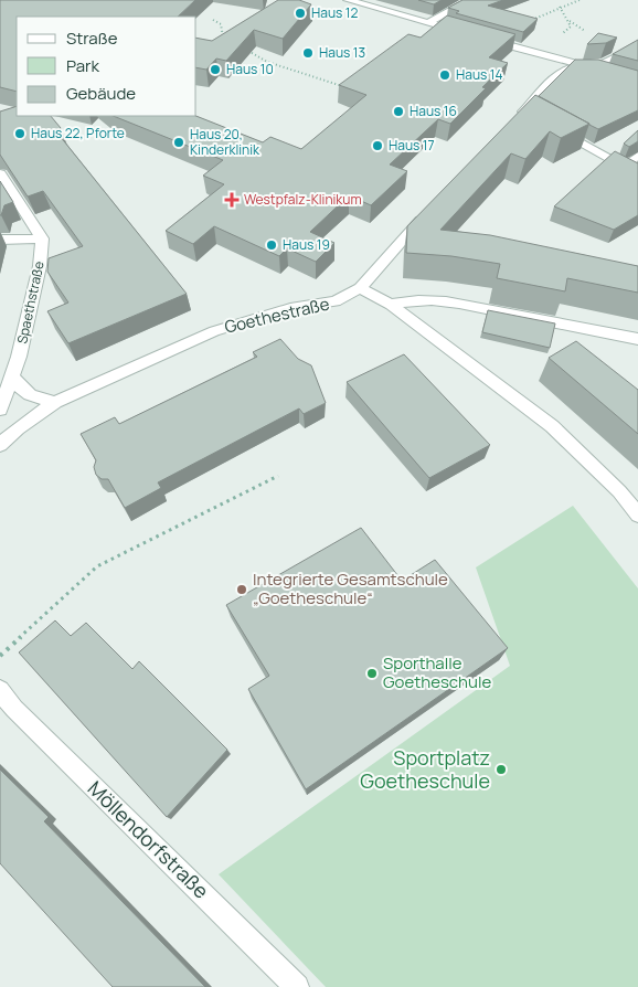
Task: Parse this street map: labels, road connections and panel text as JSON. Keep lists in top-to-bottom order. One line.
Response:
{"streets":{"street":["Spaethstraße","Goethestraße","Möllendorfstraße"]},"places":{"other":["Haus 12","Haus 13","Haus 10","Haus 14","Haus 16","Haus 22, Pforte","Haus 20, Kinderklinik","Haus 17","Haus 19","Integrierte Gesamtschule „Goetheschule“","Sporthalle Goetheschule","Sportplatz Goetheschule"],"health":["Westpfalz-Klinikum"]},"legend":["Straße","Park","Gebäude"]}
